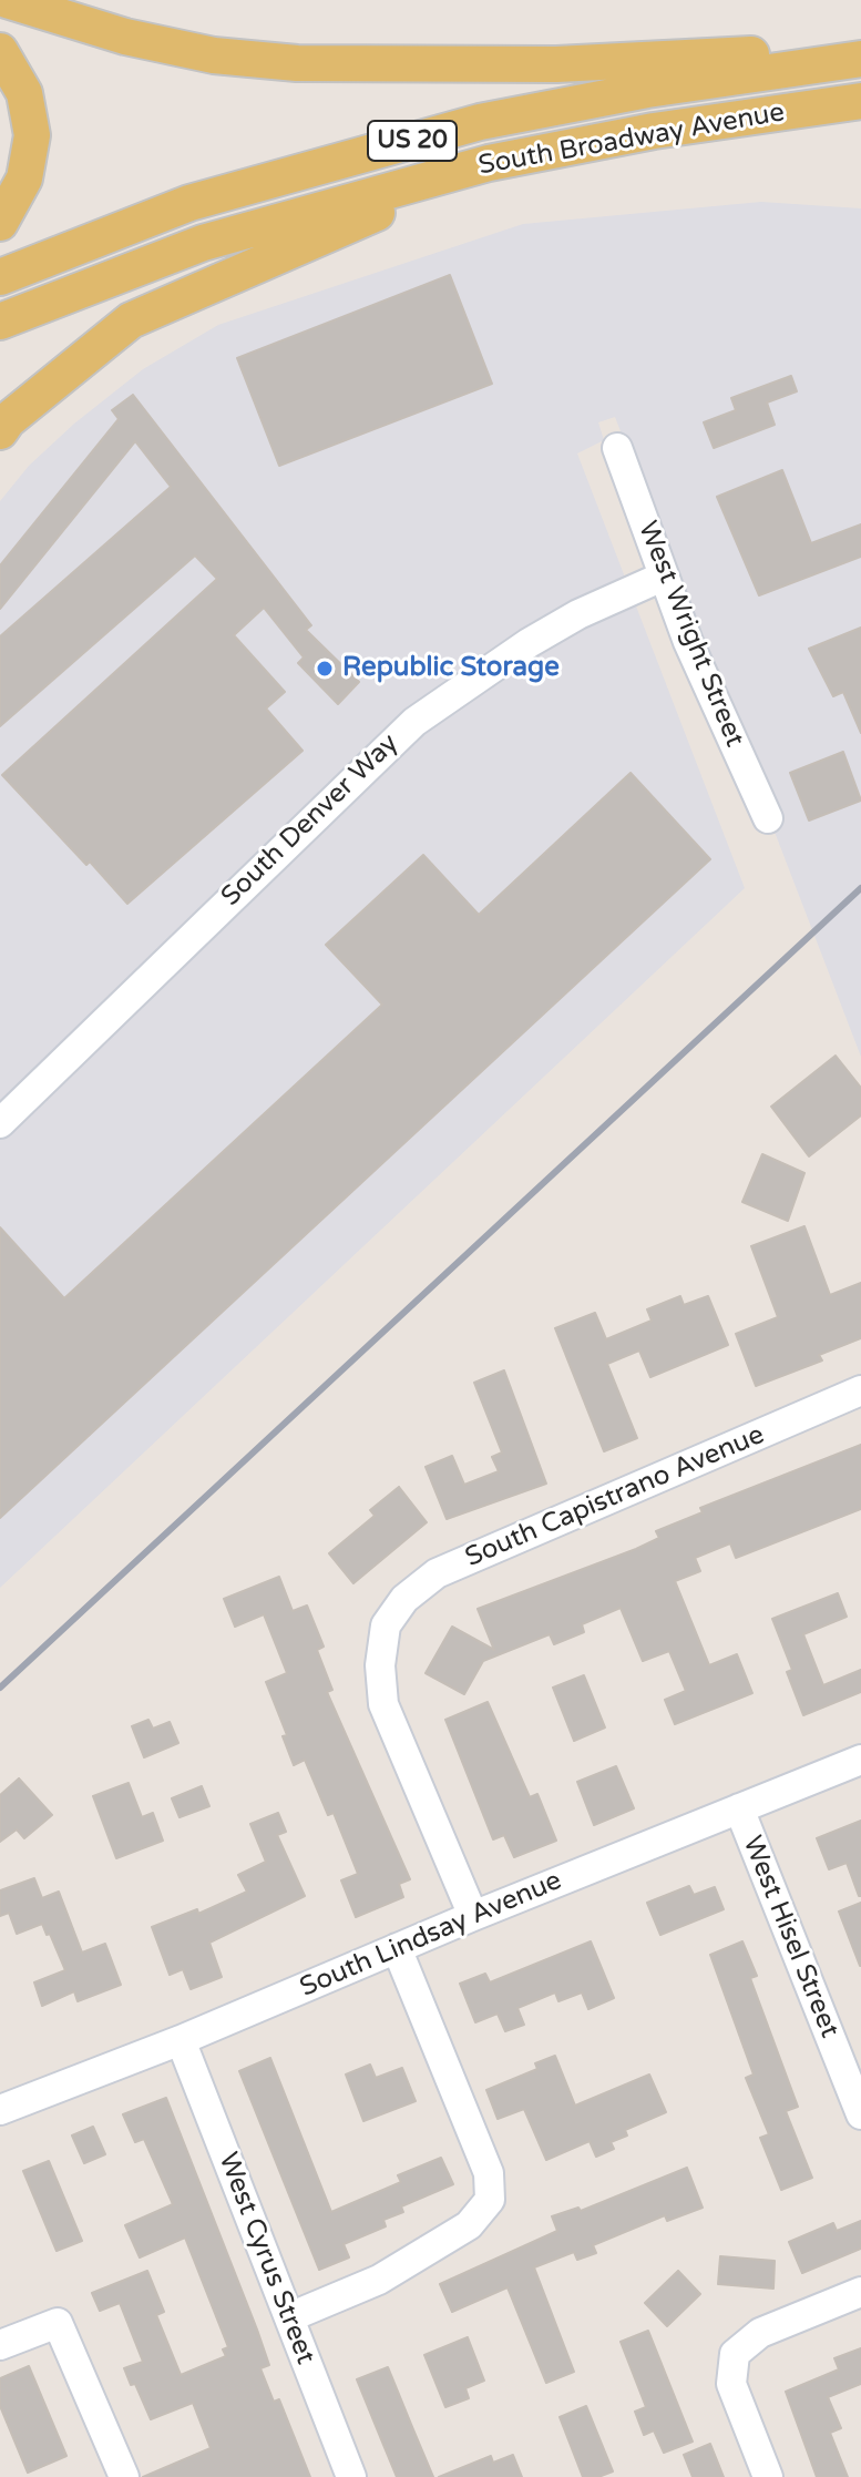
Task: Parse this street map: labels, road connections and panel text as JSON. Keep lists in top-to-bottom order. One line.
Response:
{"streets":{"main road":["South Broadway Avenue","US 20"],"street":["West Wright Street","South Denver Way","South Capistrano Avenue","South Lindsay Avenue","West Hisel Street","West Cyrus Street"]},"crossings":[["West Wright Street","South Denver Way"],["South Capistrano Avenue","South Lindsay Avenue"],["South Lindsay Avenue","West Hisel Street"],["South Lindsay Avenue","West Cyrus Street"]],"places":["Republic Storage"]}
